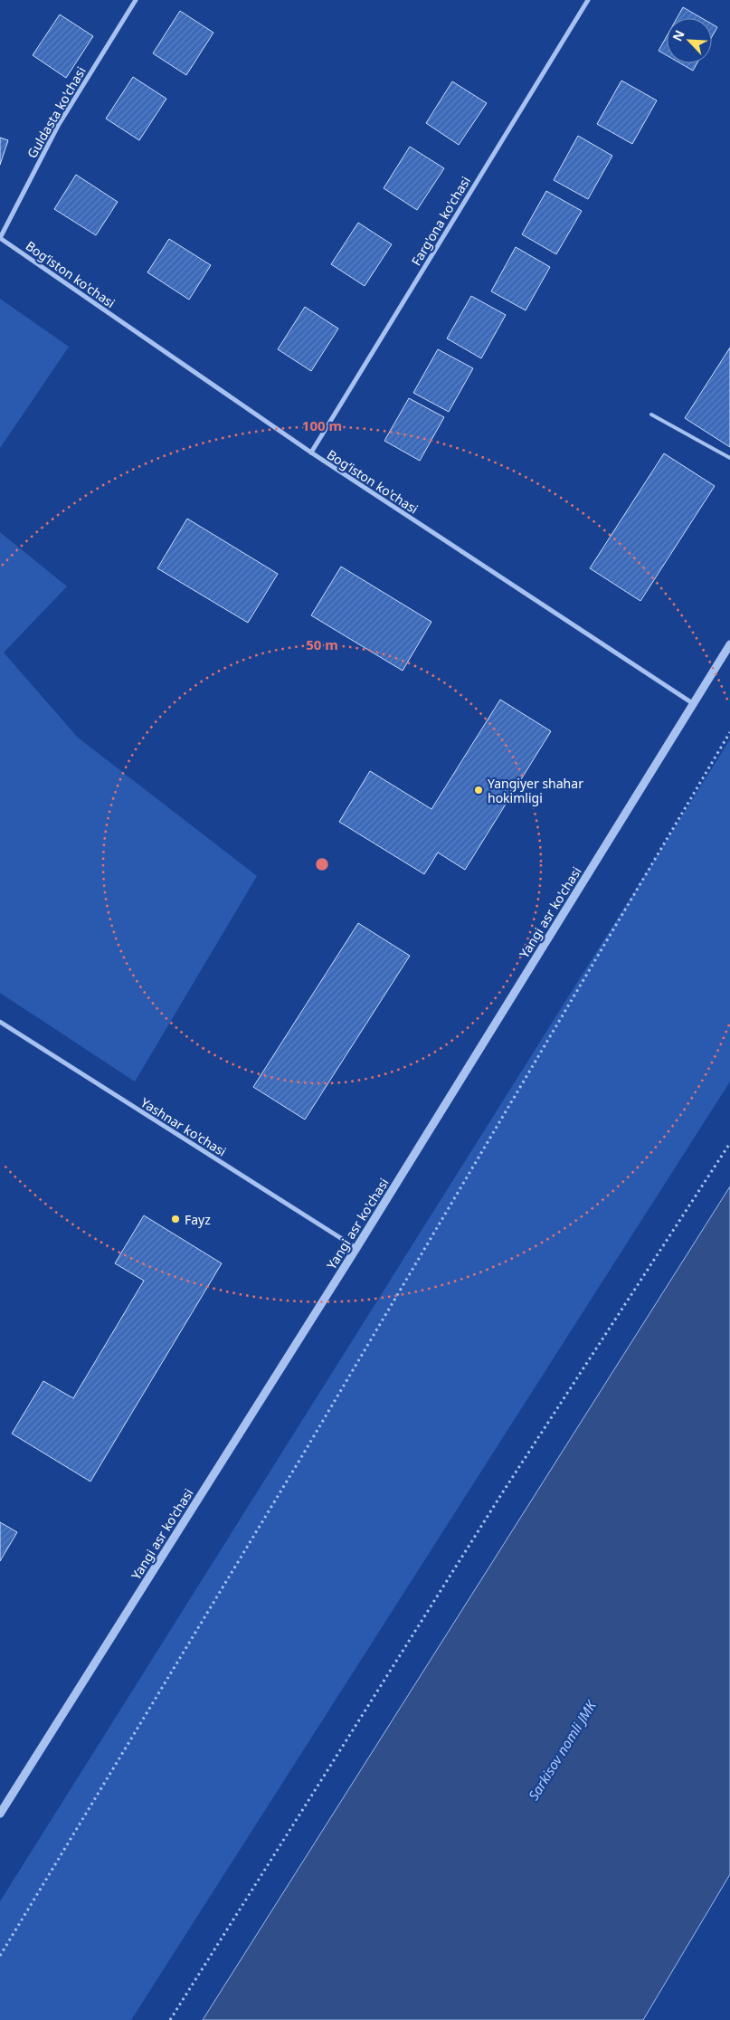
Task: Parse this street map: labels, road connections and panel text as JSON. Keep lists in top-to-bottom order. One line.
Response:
{"streets":{"street":["Guldasta ko'chasi","Farg'ona ko'chasi","Bog‘iston ko'chasi","Yangi asr ko'chasi","Yashnar ko'chasi"]},"crossings":[["Guldasta ko'chasi","Bog‘iston ko'chasi"],["Farg'ona ko'chasi","Bog‘iston ko'chasi"],["Bog‘iston ko'chasi","Yangi asr ko'chasi"],["Yangi asr ko'chasi","Yashnar ko'chasi"]],"water":["Sarkisov nomli JMK"],"places":["Yangiyer shahar hokimligi","Fayz"],"north":"top left","rings":["100 m","50 m"]}
